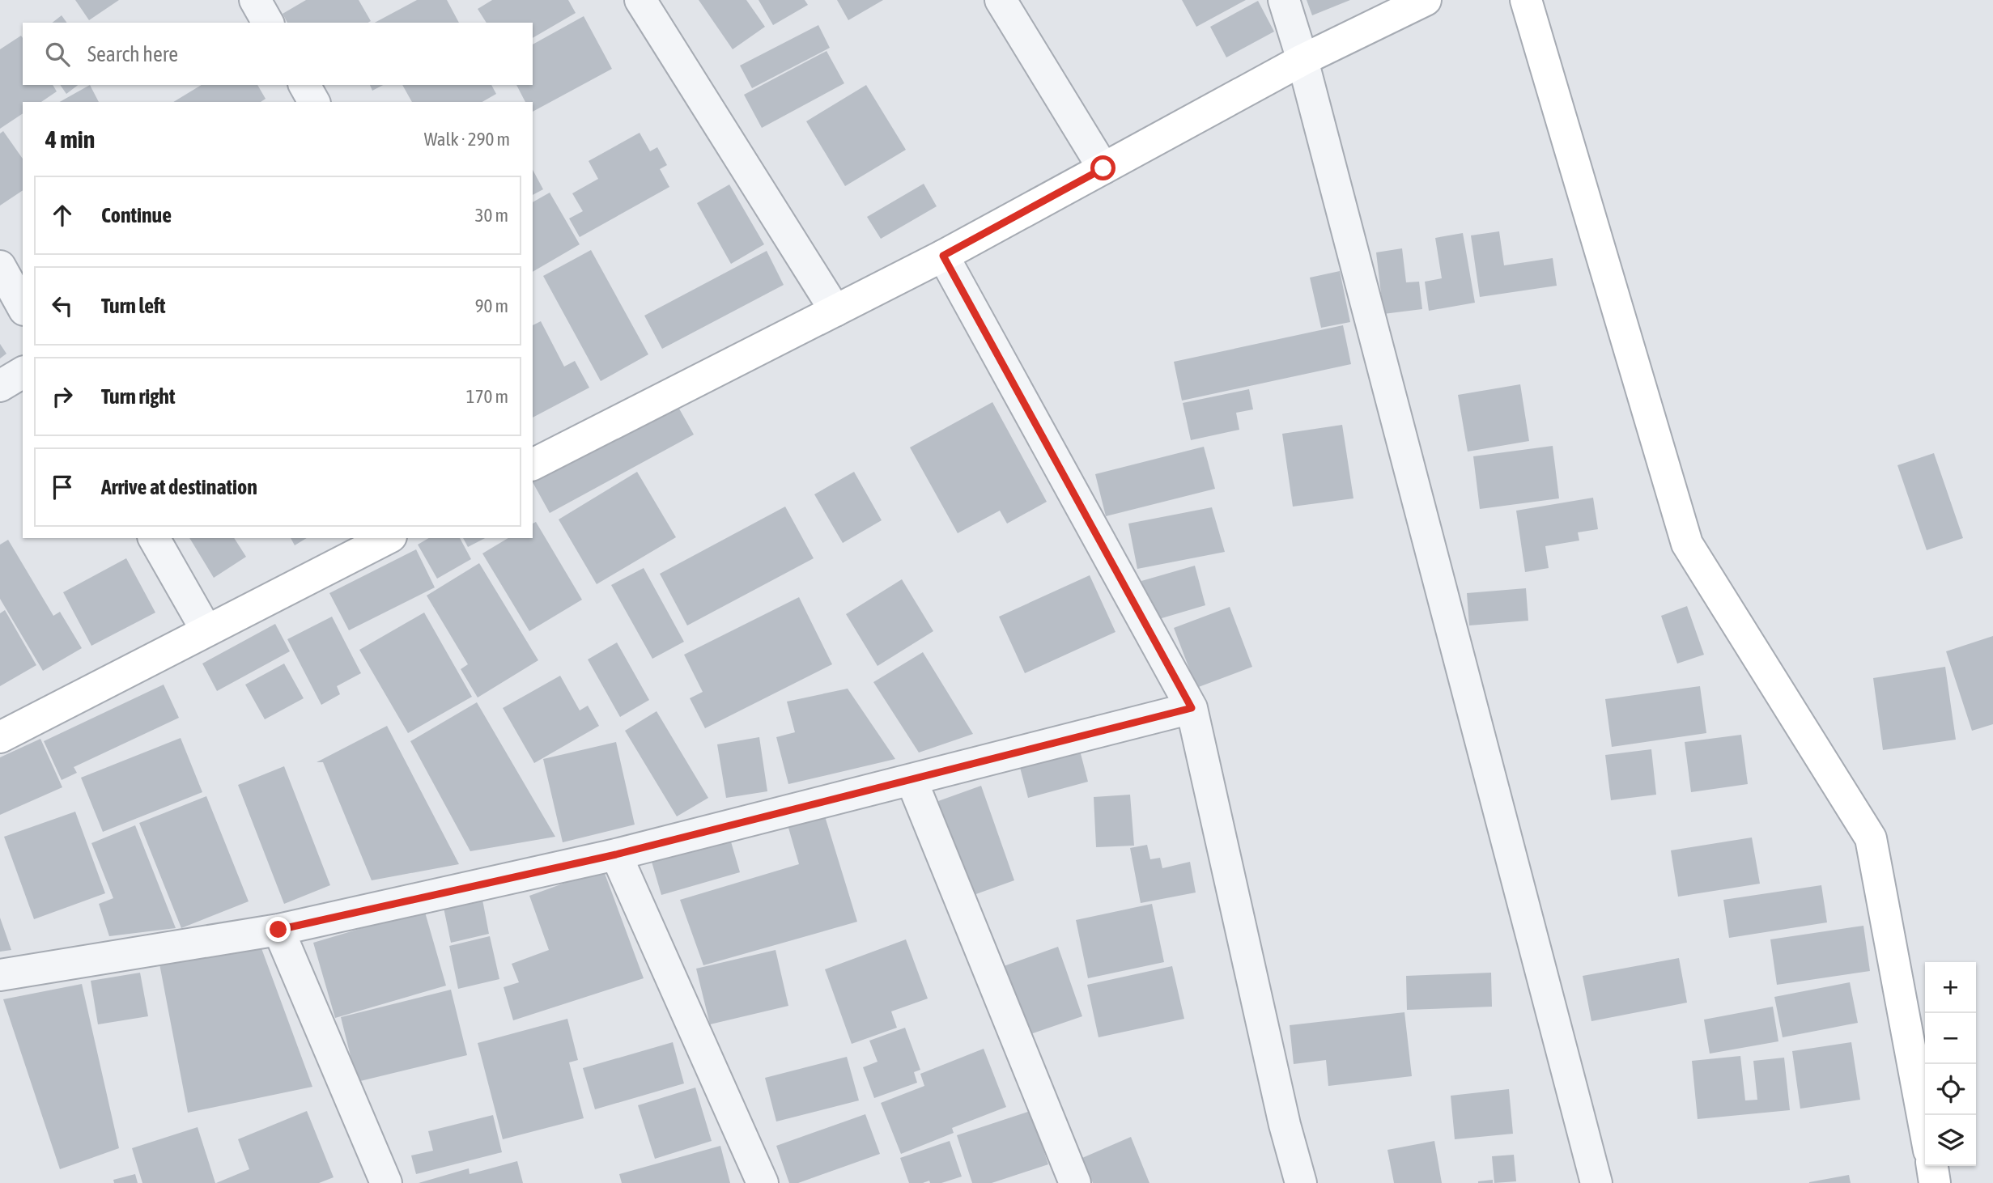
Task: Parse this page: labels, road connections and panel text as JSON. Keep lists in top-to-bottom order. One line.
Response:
{"page":{"search":"Search here","heading":["4 min","Walk · 290 m"],"list":[["Continue","30 m"],["Turn left","90 m"],["Turn right","170 m"],"Arrive at destination"],"map_buttons":["+","−"]}}
